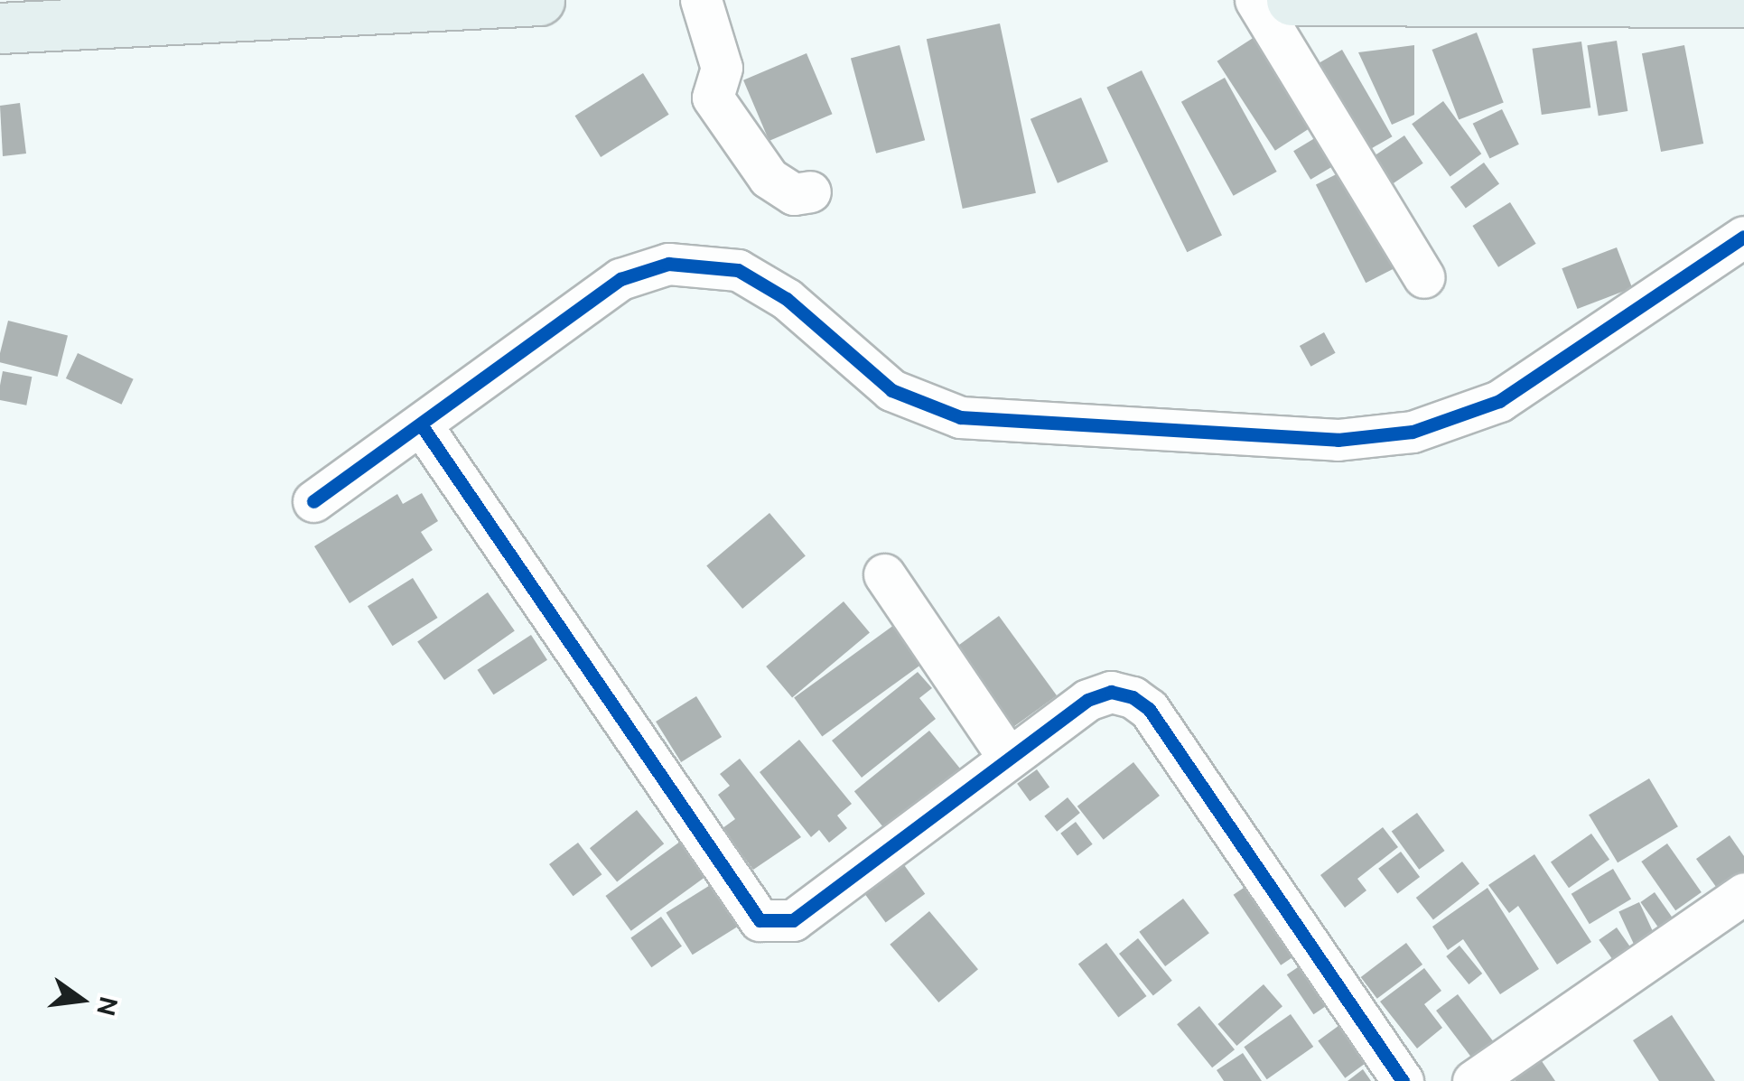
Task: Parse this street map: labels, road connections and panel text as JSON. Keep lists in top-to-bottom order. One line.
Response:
{"north":"right"}
